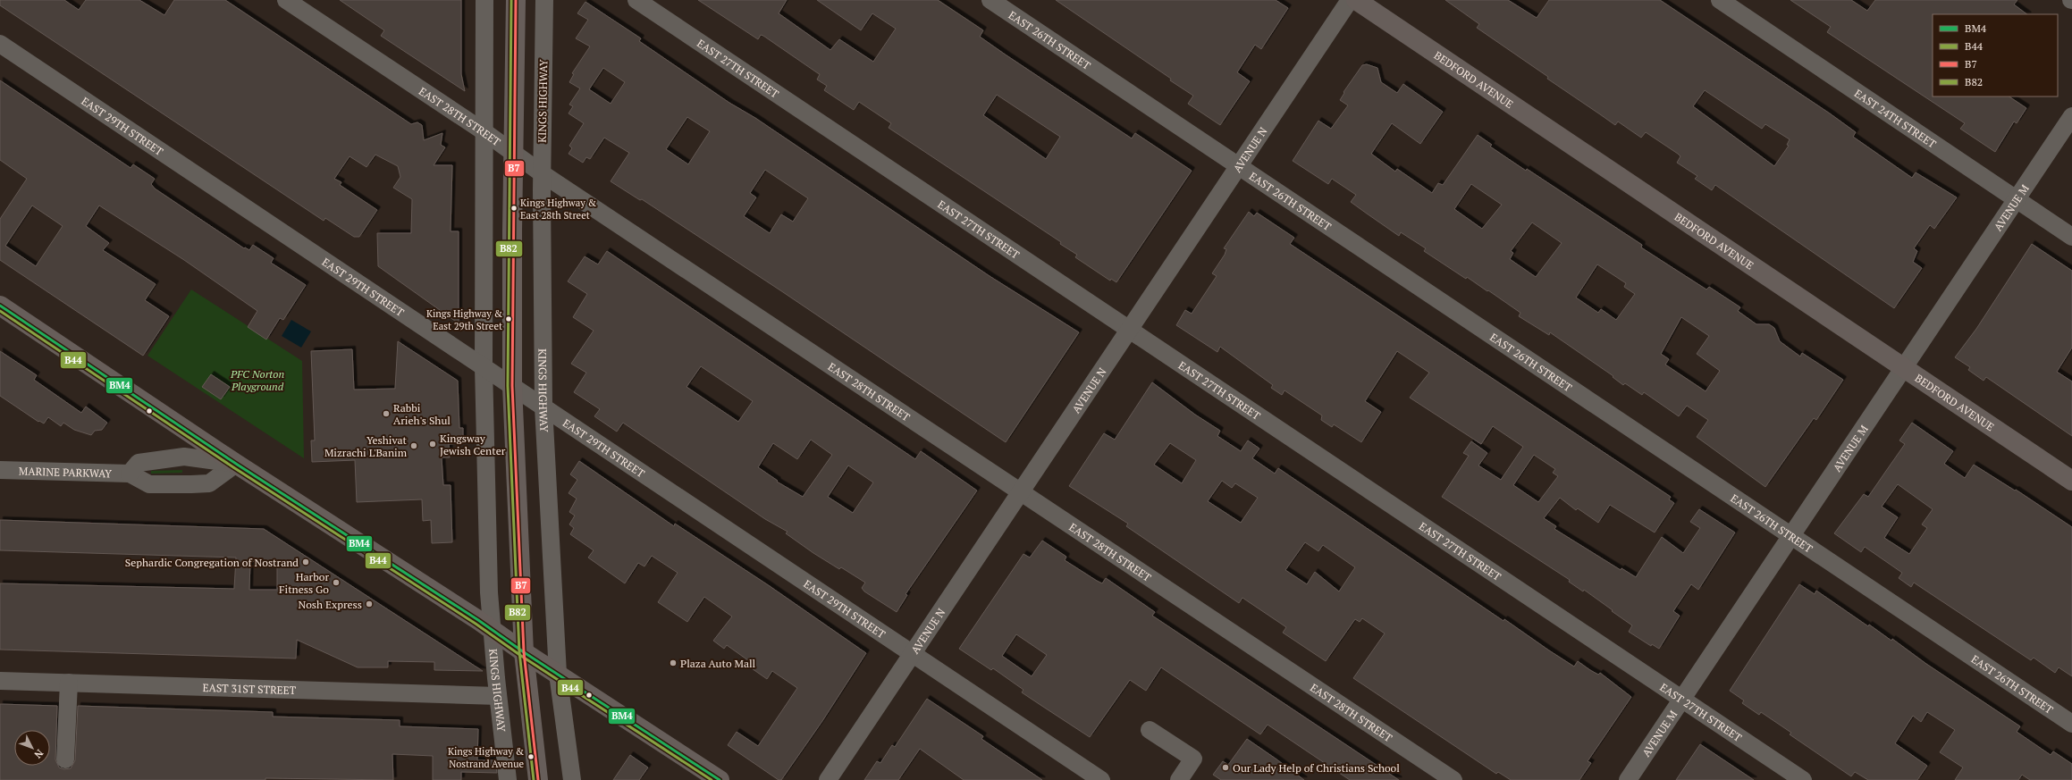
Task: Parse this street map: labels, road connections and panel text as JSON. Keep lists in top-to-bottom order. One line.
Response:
{"streets":{"main road":["BEDFORD AVENUE"],"street":["EAST 26TH STREET","EAST 27TH STREET","KINGS HIGHWAY","EAST 28TH STREET","EAST 24TH STREET","EAST 29TH STREET","AVENUE N","AVENUE M","MARINE PARKWAY","EAST 31ST STREET"]},"crossings":[["EAST 26TH STREET","AVENUE N"],["EAST 26TH STREET","AVENUE M"],["EAST 27TH STREET","AVENUE N"],["EAST 27TH STREET","AVENUE M"],["BEDFORD AVENUE","AVENUE M"],["KINGS HIGHWAY","EAST 28TH STREET"],["KINGS HIGHWAY","EAST 29TH STREET"],["KINGS HIGHWAY","EAST 31ST STREET"],["EAST 28TH STREET","AVENUE N"],["EAST 24TH STREET","AVENUE M"],["EAST 29TH STREET","AVENUE N"]],"parks":["PFC Norton Playground"],"places":["Kings Highway & East 28th Street","Kings Highway & East 29th Street","Rabbi Arieh's Shul","Kingsway Jewish Center","Yeshivat Mizrachi L'Banim","Sephardic Congregation of Nostrand","Harbor Fitness Go","Nosh Express","Plaza Auto Mall","Kings Highway & Nostrand Avenue","Our Lady Help of Christians School"],"lines":["transit line B7","transit line B82","transit line BM4","transit line B44"],"legend":["BM4","B44","B7","B82"],"north":"bottom right"}
